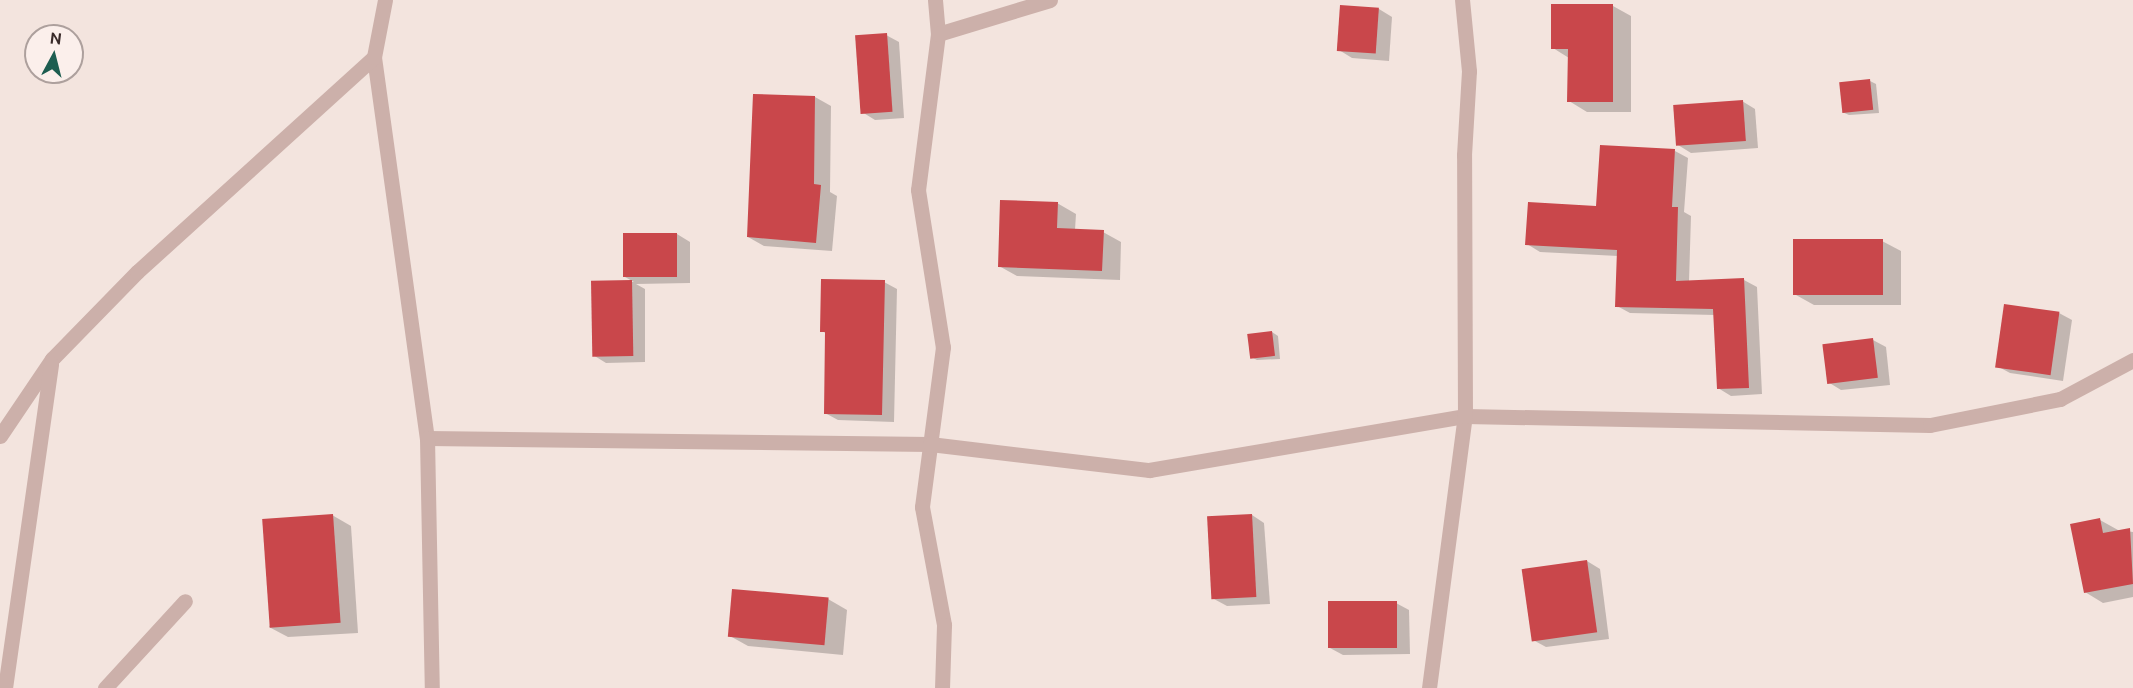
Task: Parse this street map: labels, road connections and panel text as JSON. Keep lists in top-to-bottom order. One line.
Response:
{"north":"top"}
